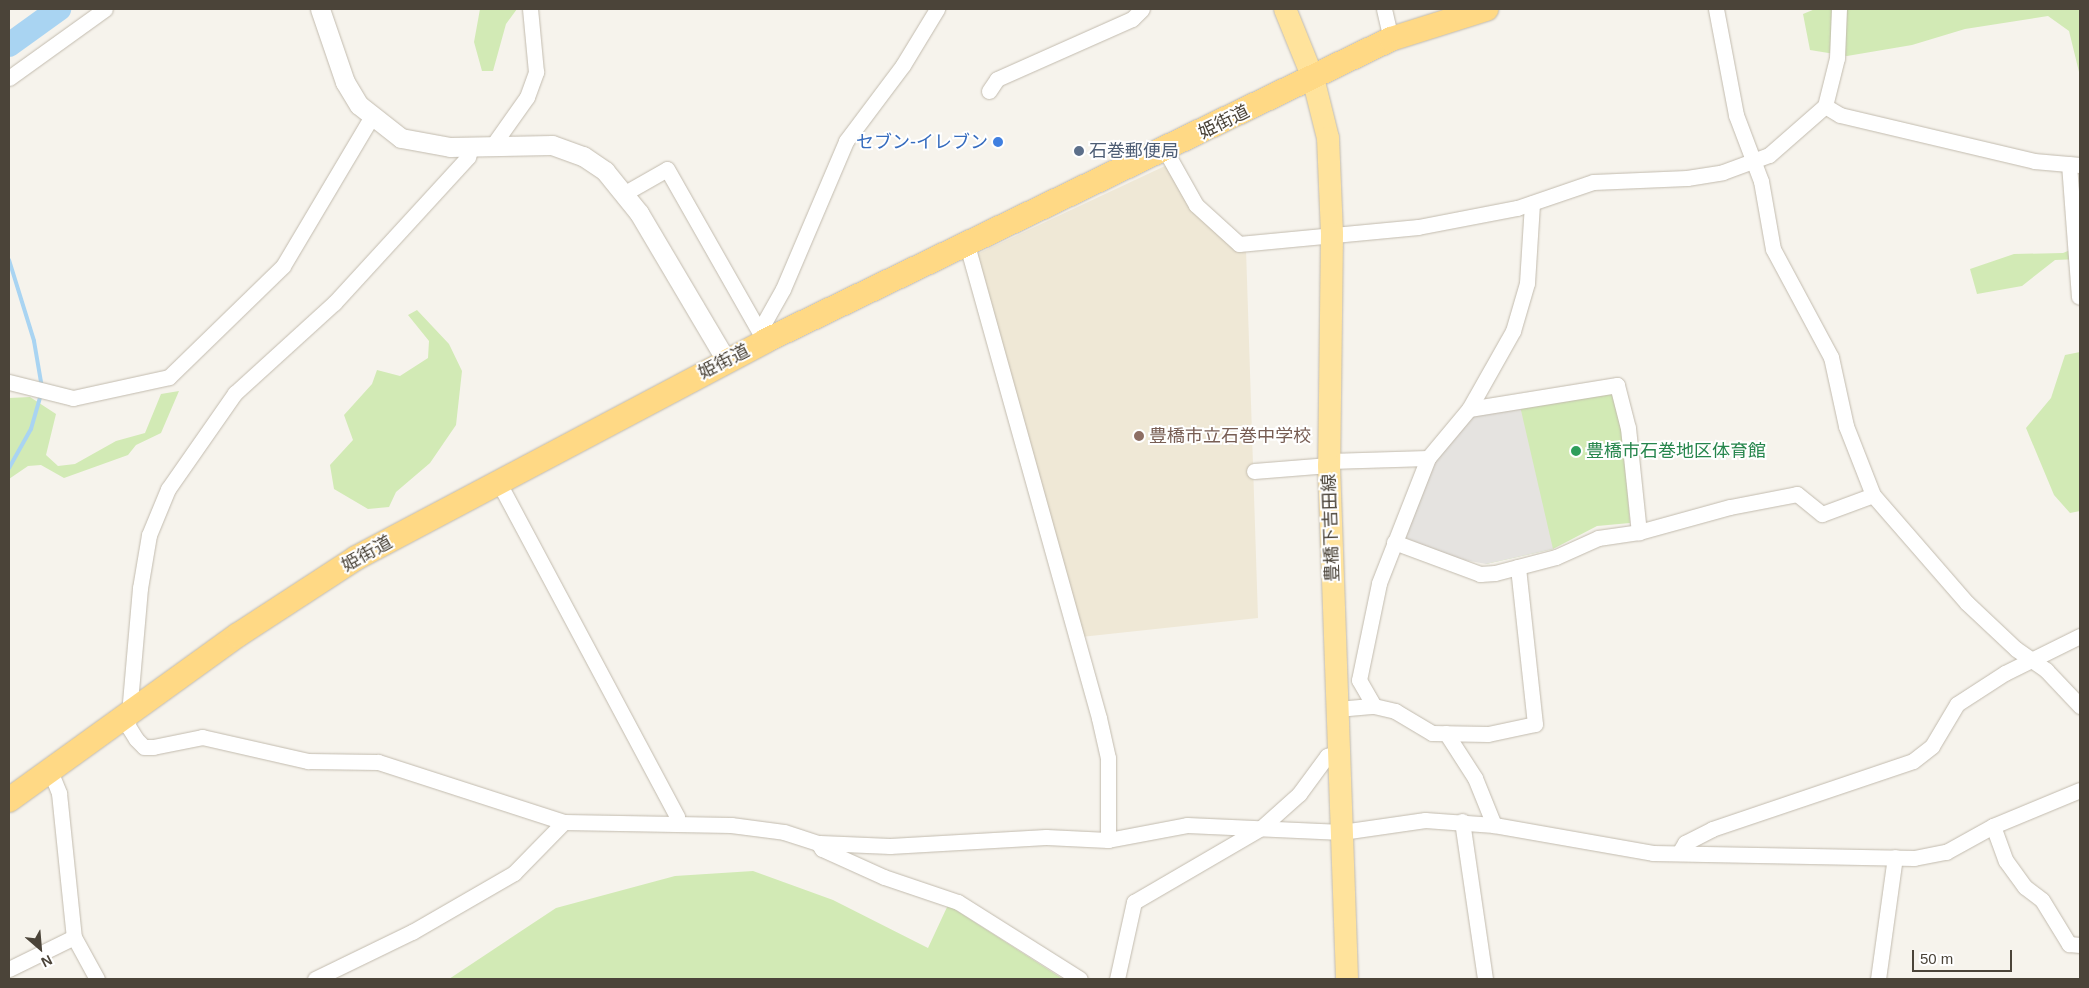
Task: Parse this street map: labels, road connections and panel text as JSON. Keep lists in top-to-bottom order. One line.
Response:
{"streets":{"highway":["姫街道"],"main road":["豊橋下吉田線"]},"crossings":[["姫街道","豊橋下吉田線"]],"places":["セブン-イレブン","石巻郵便局","豊橋市立石巻中学校","豊橋市石巻地区体育館"],"scale_bar":"50 m","north":"bottom right"}
